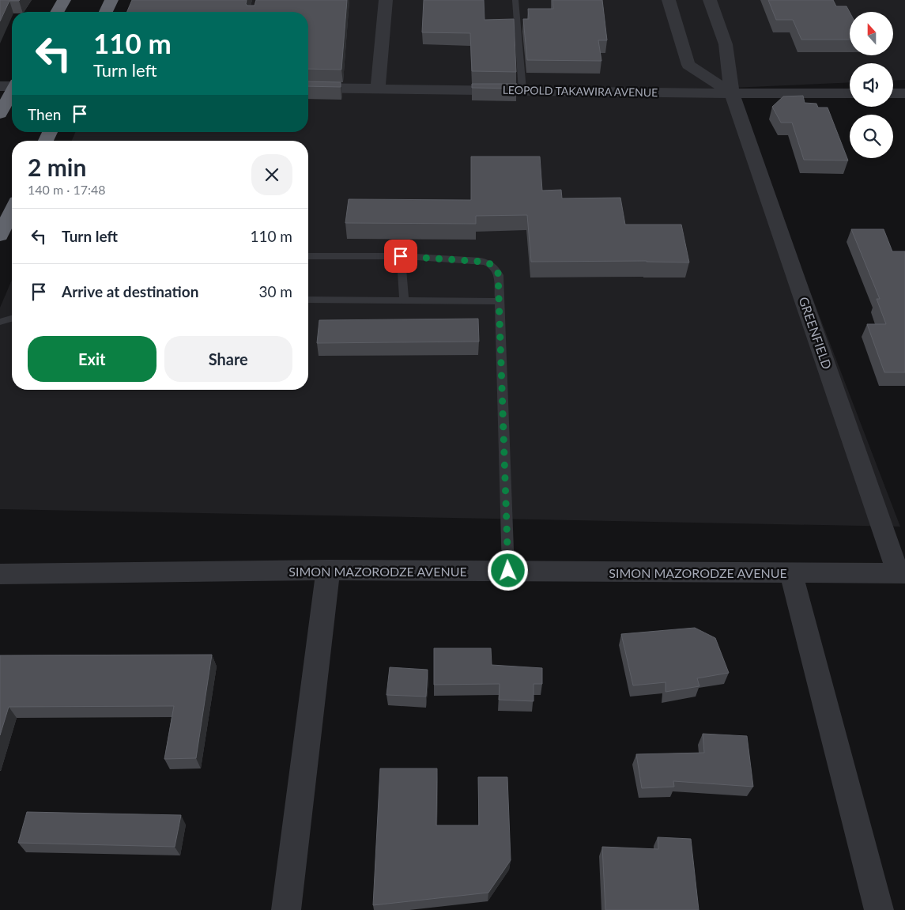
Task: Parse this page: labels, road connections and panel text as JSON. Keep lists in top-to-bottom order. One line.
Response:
{"streets":{"street":["LEOPOLD TAKAWIRA AVENUE","GREENFIELD","SIMON MAZORODZE AVENUE"]},"crossings":[["LEOPOLD TAKAWIRA AVENUE","GREENFIELD"],["GREENFIELD","SIMON MAZORODZE AVENUE"]],"north":"top","page":{"turn":["110 m","Turn left"],"then":"Then","heading":["2 min","140 m · 17:48"],"list":[{"name":"Turn left","value":"110 m"},{"name":"Arrive at destination","value":"30 m"}],"buttons":["Exit","Share"]}}
